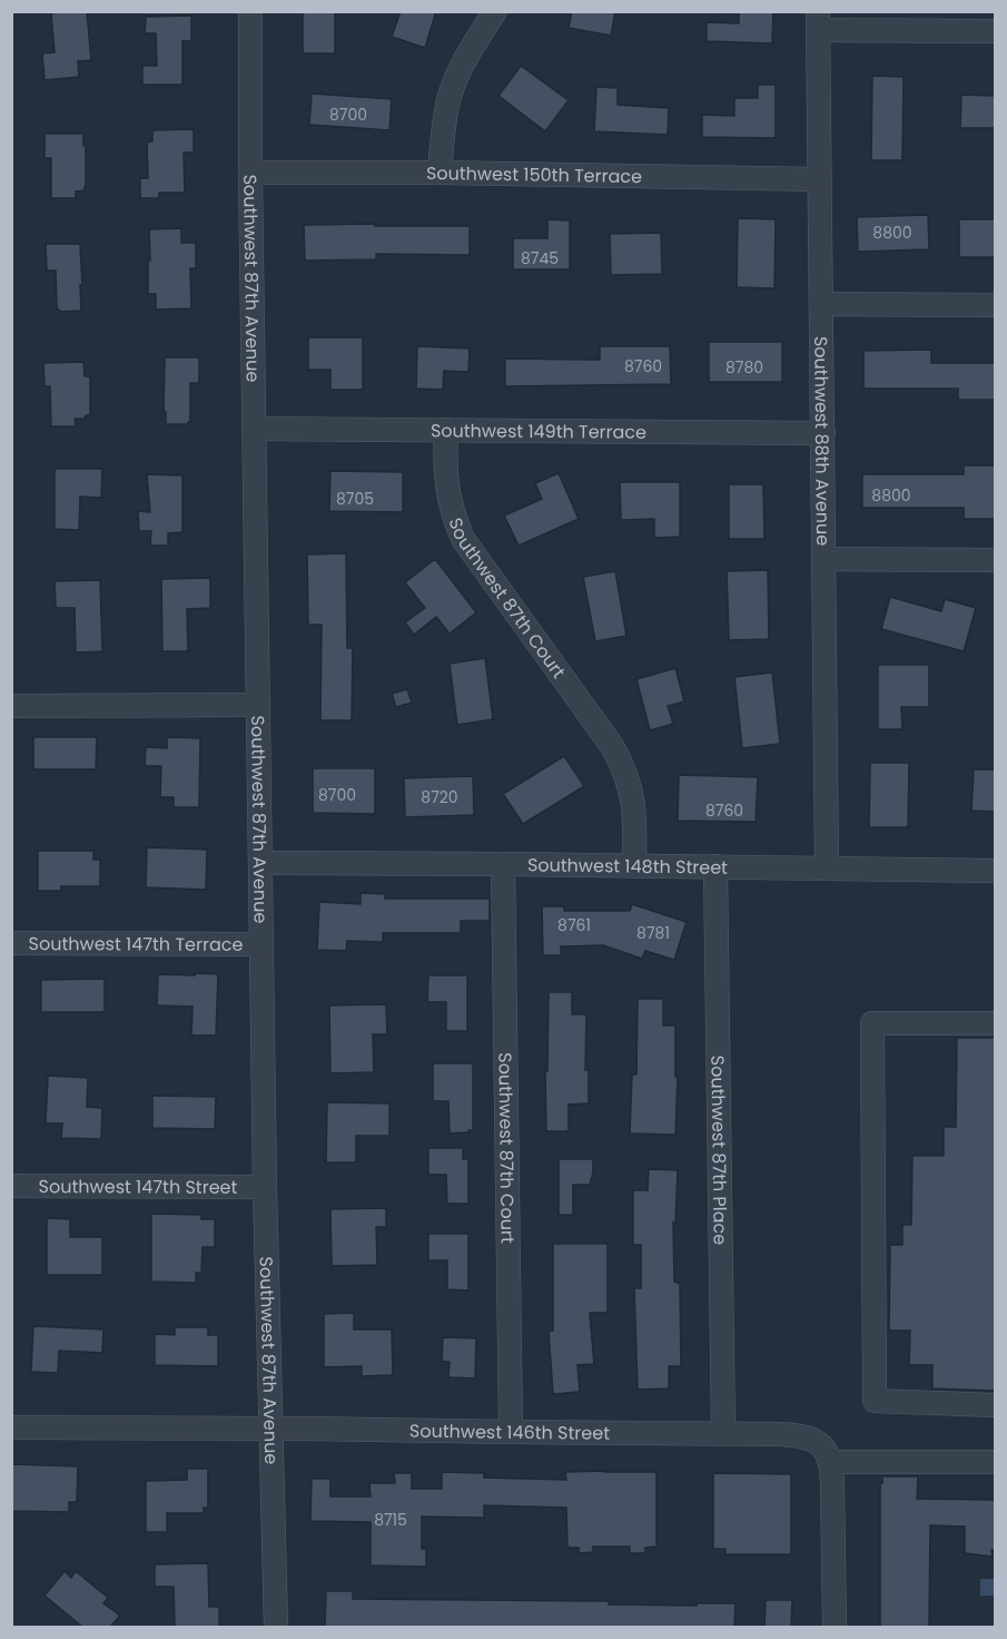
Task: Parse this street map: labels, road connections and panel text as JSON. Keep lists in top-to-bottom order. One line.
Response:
{"streets":{"street":["Southwest 150th Terrace","Southwest 87th Avenue","Southwest 149th Terrace","Southwest 88th Avenue","Southwest 87th Court","Southwest 148th Street","Southwest 147th Terrace","Southwest 87th Place","Southwest 147th Street","Southwest 146th Street"]},"crossings":[["Southwest 150th Terrace","Southwest 87th Avenue"],["Southwest 150th Terrace","Southwest 88th Avenue"],["Southwest 87th Avenue","Southwest 149th Terrace"],["Southwest 87th Avenue","Southwest 148th Street"],["Southwest 87th Avenue","Southwest 147th Terrace"],["Southwest 87th Avenue","Southwest 147th Street"],["Southwest 87th Avenue","Southwest 146th Street"],["Southwest 149th Terrace","Southwest 88th Avenue"],["Southwest 149th Terrace","Southwest 87th Court"],["Southwest 88th Avenue","Southwest 148th Street"],["Southwest 87th Court","Southwest 148th Street"],["Southwest 87th Court","Southwest 146th Street"],["Southwest 148th Street","Southwest 87th Place"],["Southwest 87th Place","Southwest 146th Street"]],"house_numbers":["8700","8800","8745","8760","8780","8800","8705","8700","8720","8760","8761","8781","8715"]}
